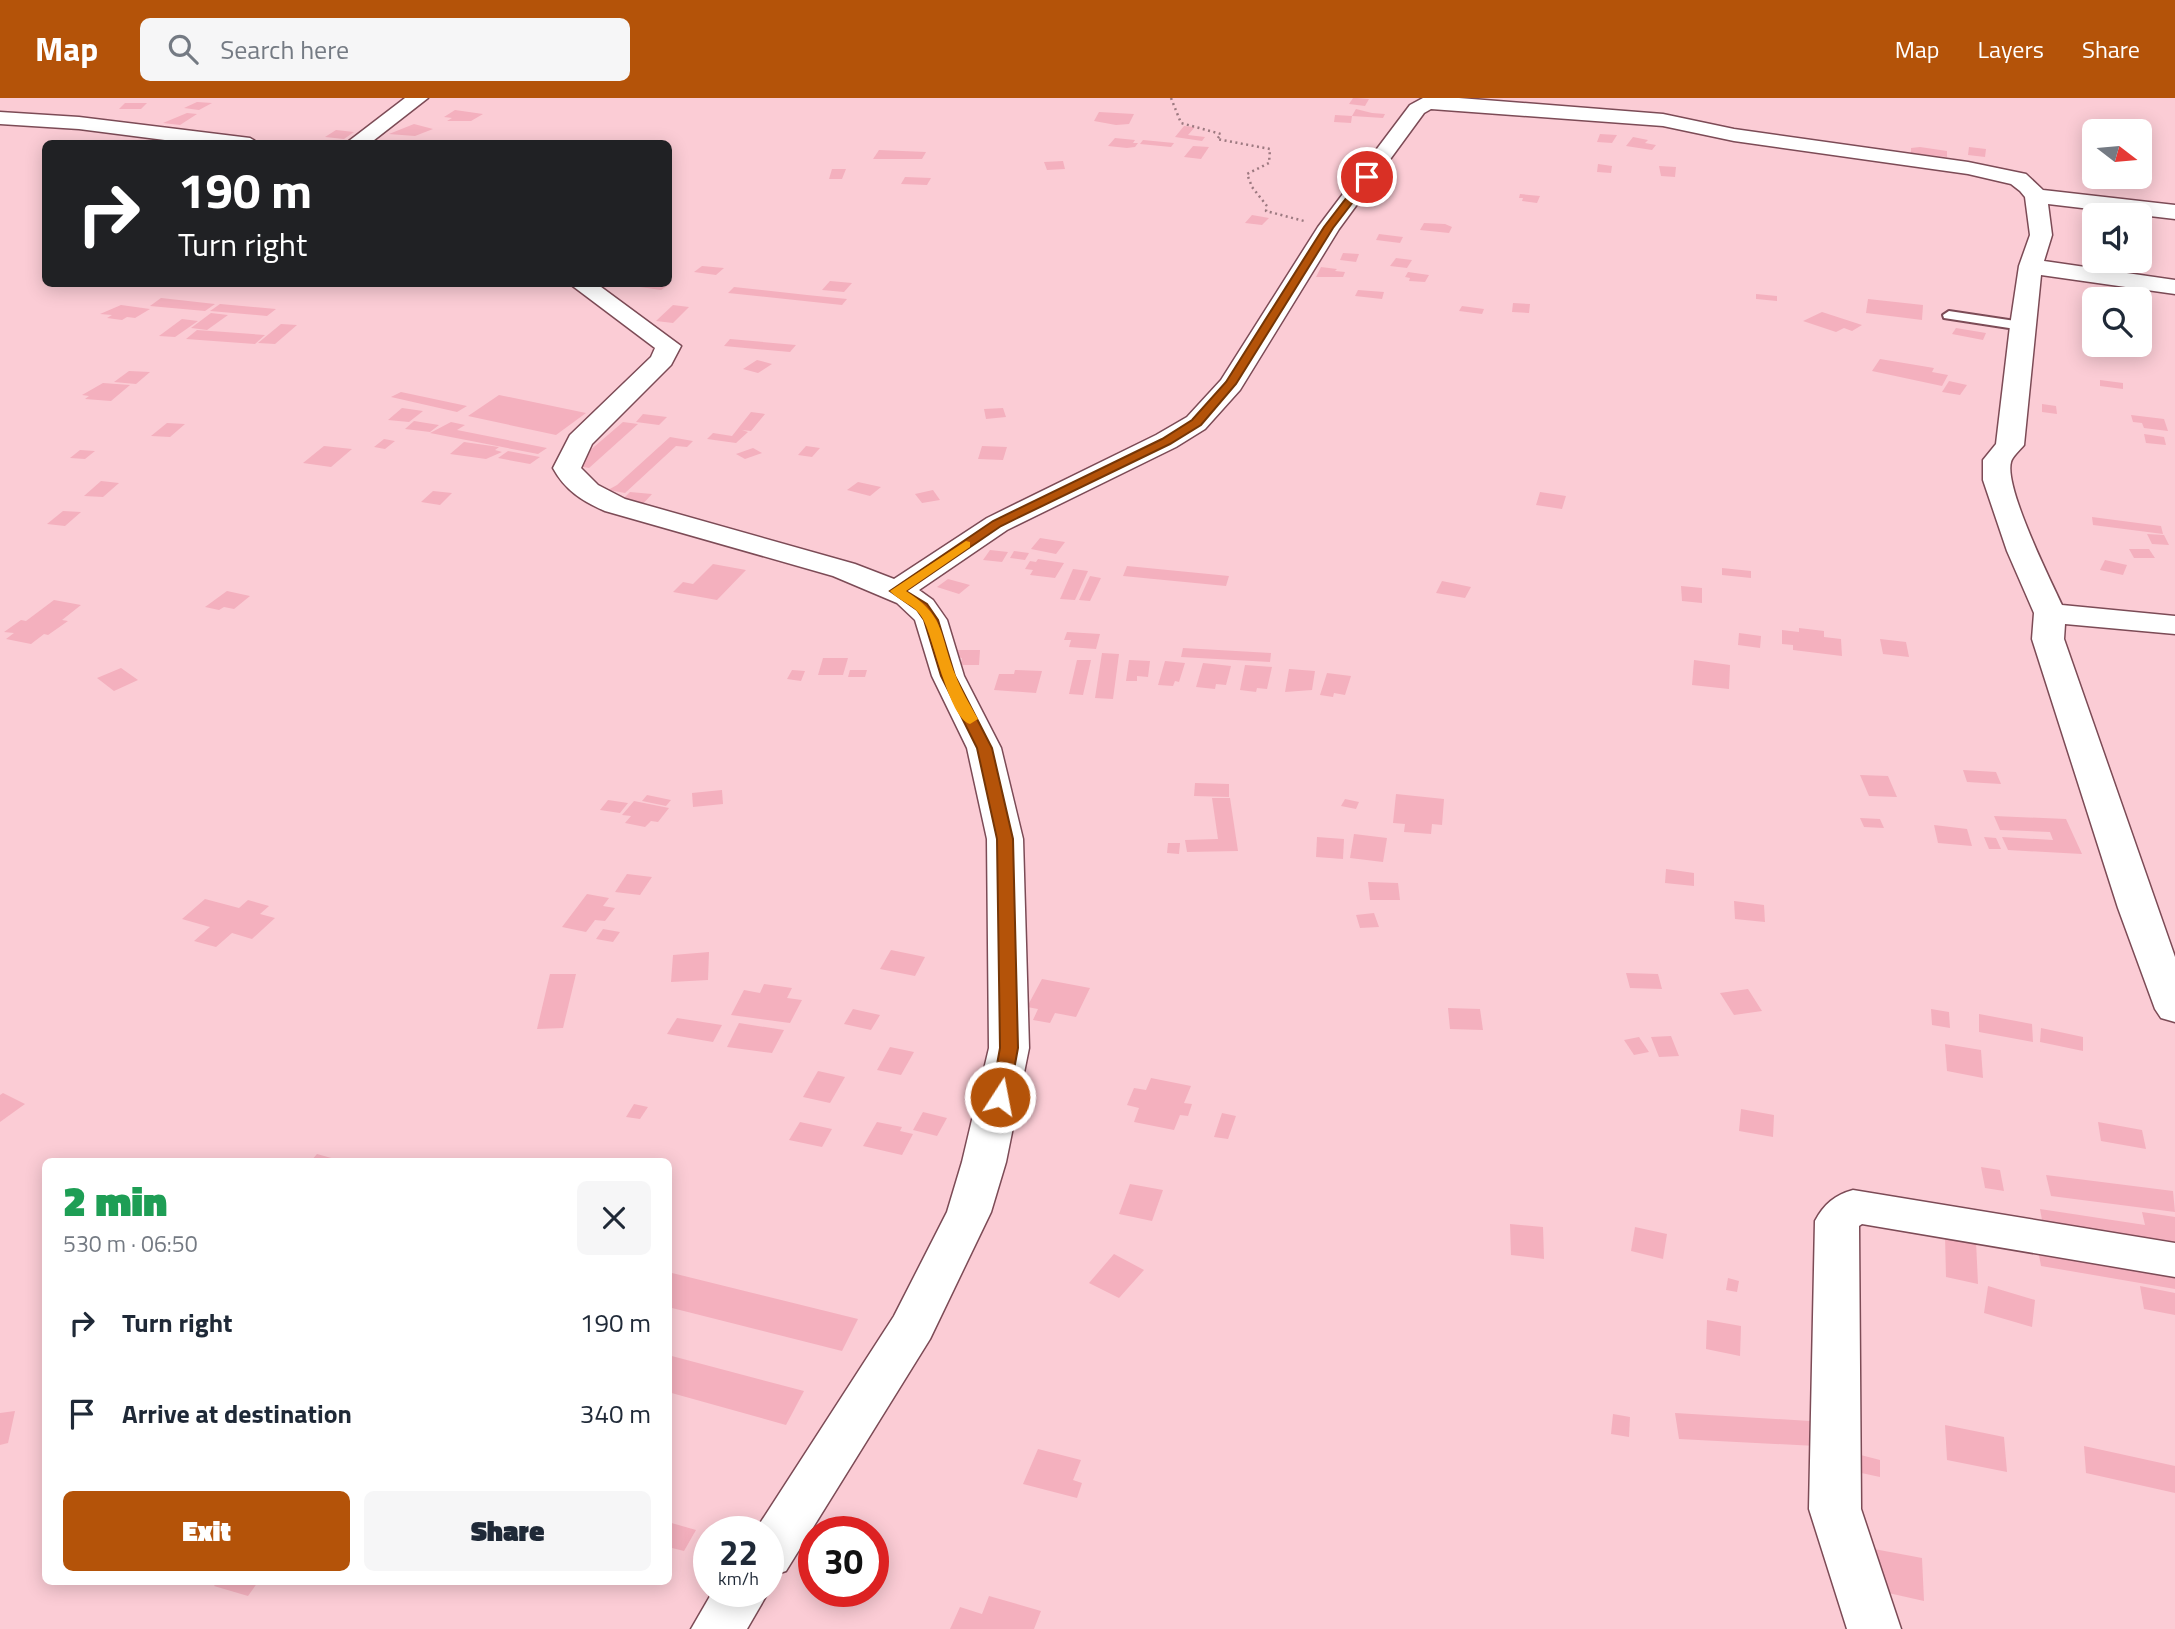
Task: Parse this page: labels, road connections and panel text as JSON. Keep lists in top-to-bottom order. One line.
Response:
{"north":"right","page":{"header":"Map","search":"Search here","nav":["Map","Layers","Share"],"turn":["190 m","Turn right"],"heading":["2 min","530 m · 06:50"],"list":[{"name":"Turn right","value":"190 m"},{"name":"Arrive at destination","value":"340 m"}],"buttons":["Exit","Share"],"speed":"22 km/h","limit":"30"}}
